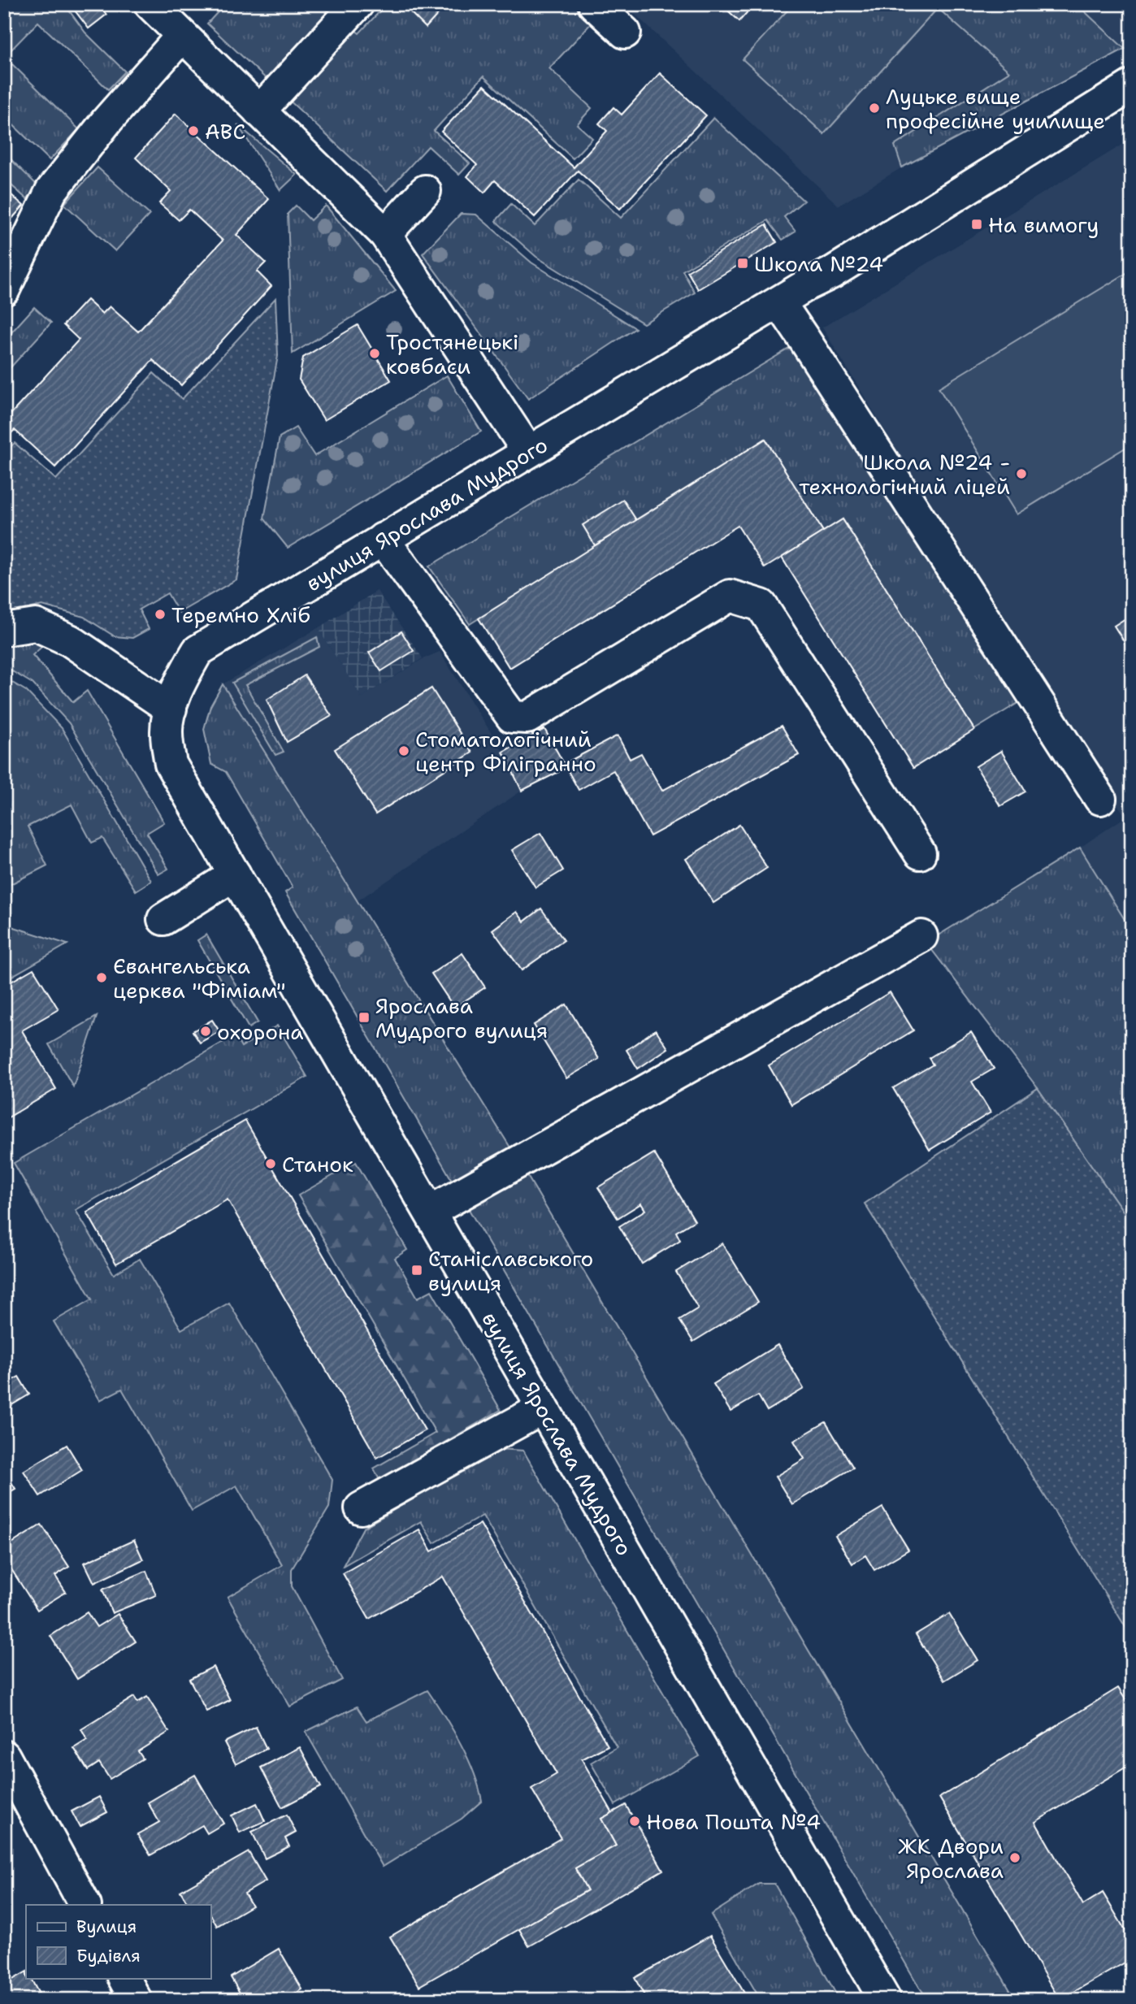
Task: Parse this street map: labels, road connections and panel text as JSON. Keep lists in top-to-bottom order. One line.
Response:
{"streets":{"main road":["вулиця Ярослава Мудрого"]},"places":{"other":["Луцьке вище професійне училище","АВС","Тростянецькі ковбаси","Школа №24 - технологічний ліцей","Теремно Хліб","Стоматологічний центр Філігранно","Євангельська церква \"Фіміам\"","охорона","Станок","Нова Пошта №4","ЖК Двори Ярослава"],"transit":["На вимогу","Школа №24","Ярослава Мудрого вулиця","Станіславського вулиця"]},"legend":["Вулиця","Будівля"]}
